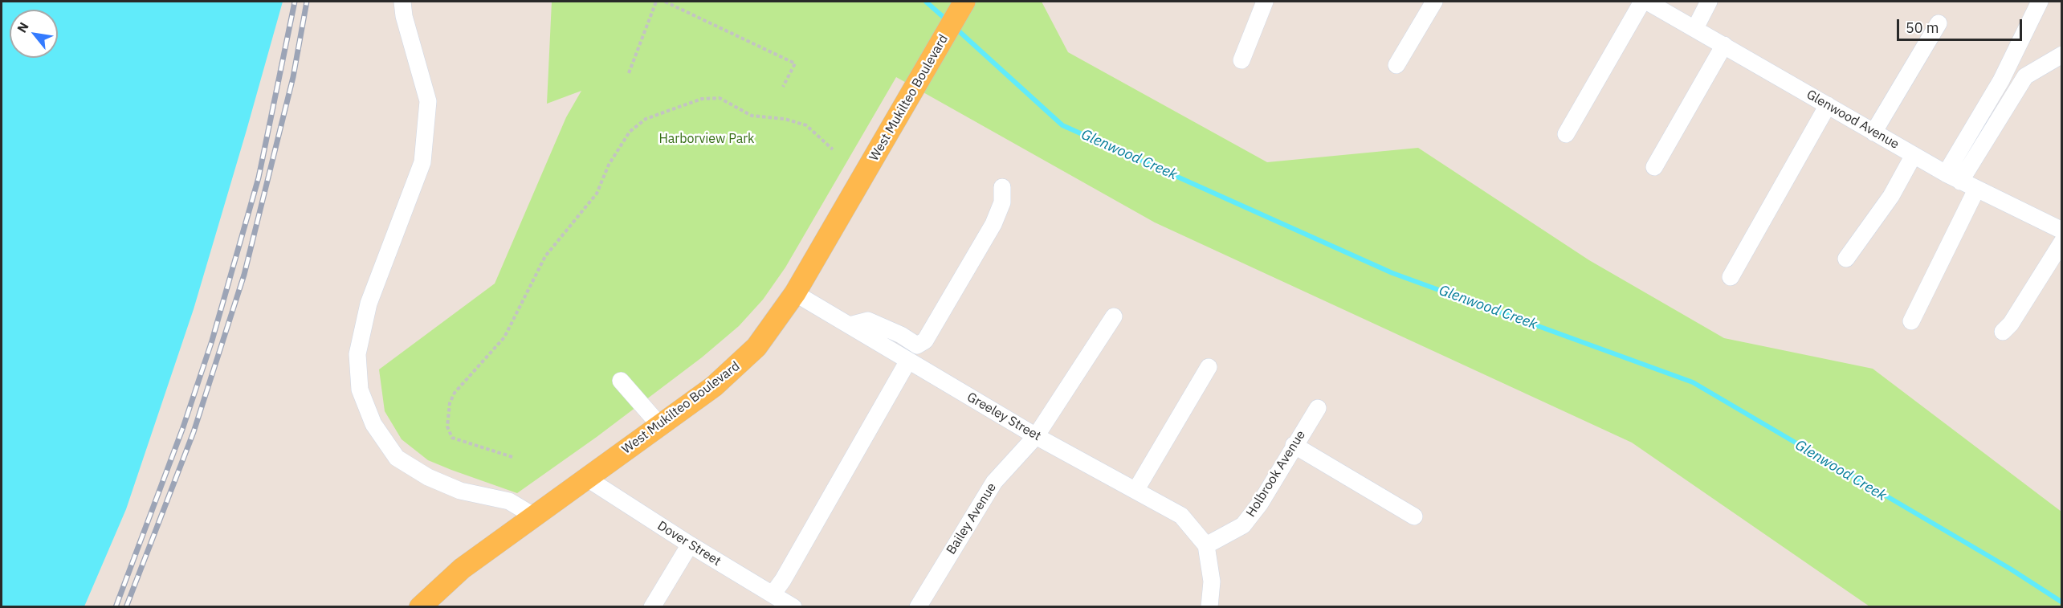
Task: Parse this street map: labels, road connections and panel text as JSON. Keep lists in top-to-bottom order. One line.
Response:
{"streets":{"main road":["West Mukilteo Boulevard"],"street":["Glenwood Avenue","Greeley Street","Holbrook Avenue","Bailey Avenue","Dover Street"]},"crossings":[["West Mukilteo Boulevard","Greeley Street"],["West Mukilteo Boulevard","Dover Street"],["Greeley Street","Holbrook Avenue"],["Greeley Street","Bailey Avenue"]],"water":["Glenwood Creek"],"parks":["Harborview Park"],"scale_bar":"50 m","north":"top left"}
